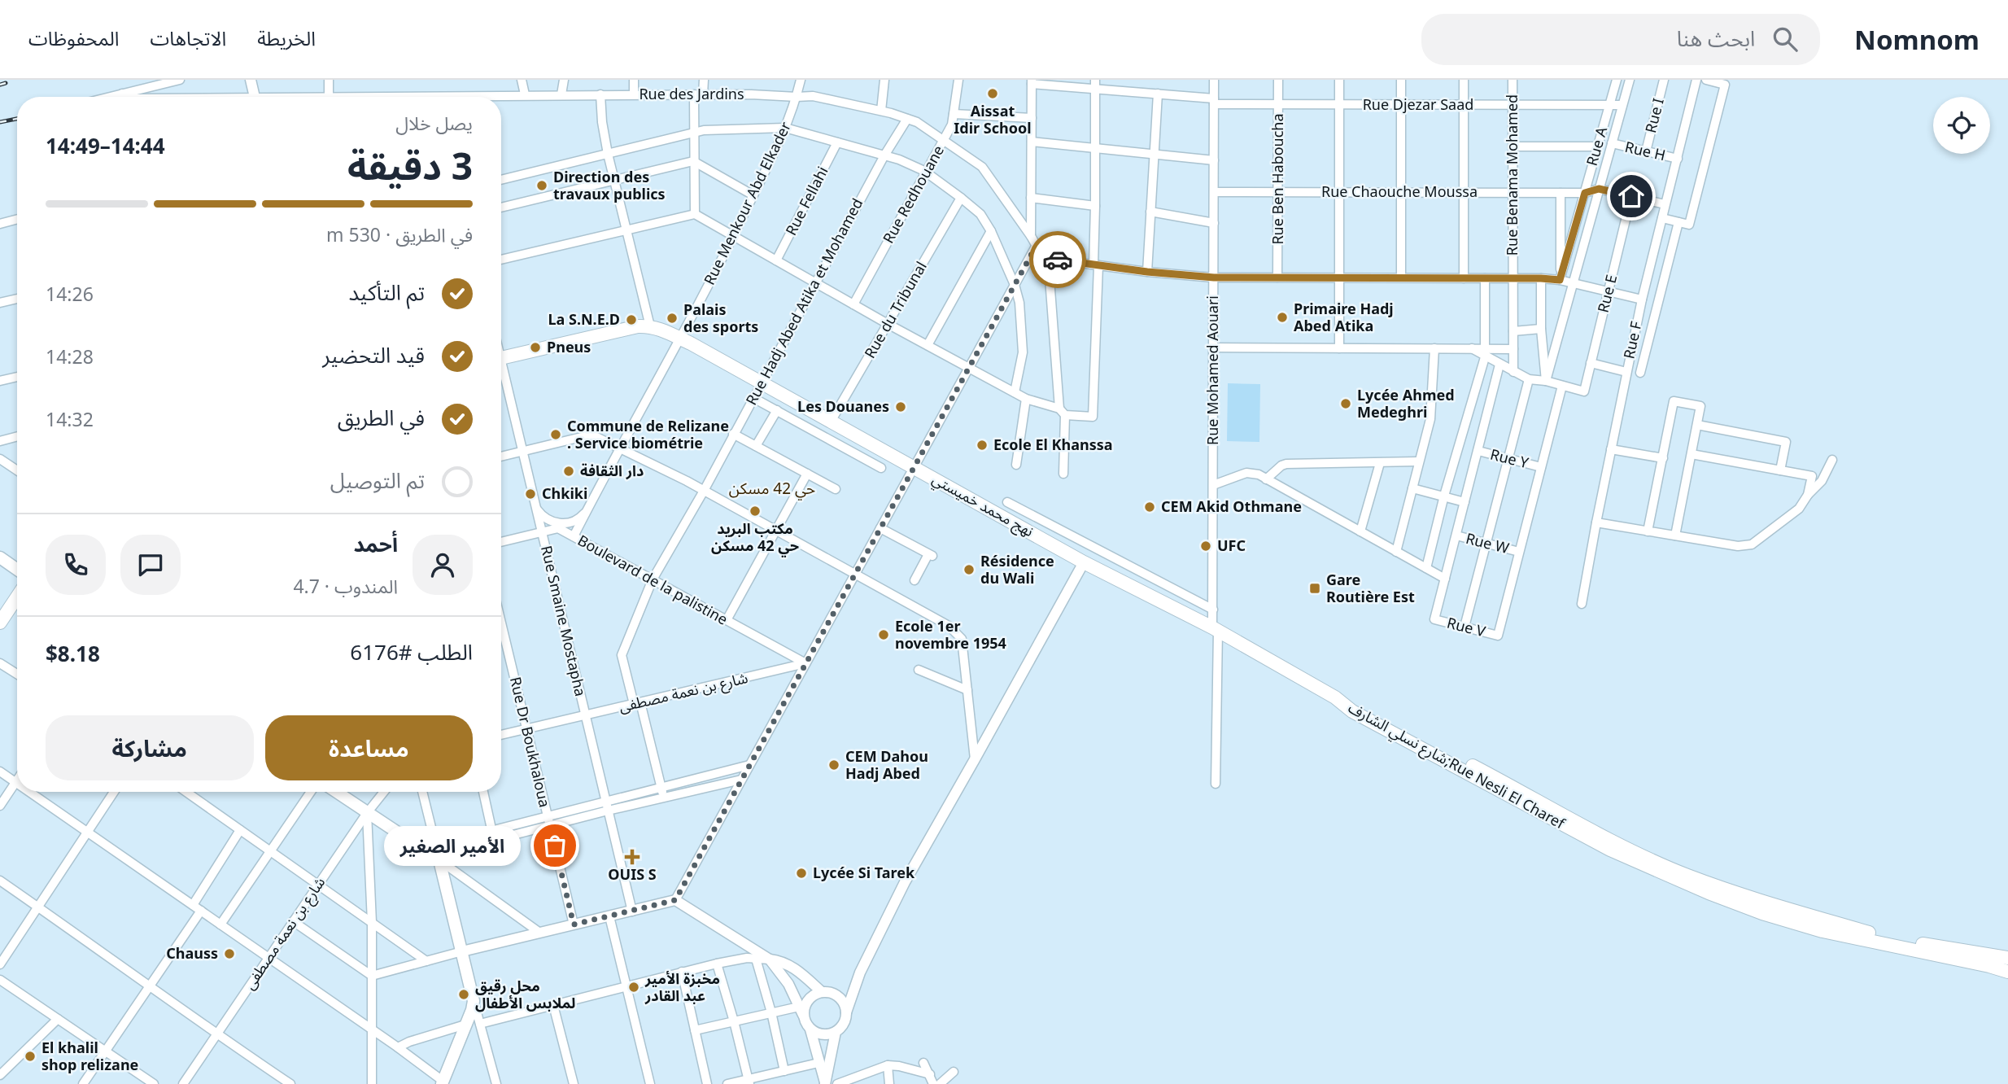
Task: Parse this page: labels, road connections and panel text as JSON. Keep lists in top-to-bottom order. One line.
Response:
{"streets":{"main road":["نهج محمد خميستي","شارع نسلي الشارف;Rue Nesli El Charef"],"street":["Rue des Jardins","Rue Djezar Saad","Rue I","Rue A","Rue H","Rue Benama Mohamed","Rue Ben Haboucha","Rue Chaouche Moussa","Rue Redhouane","Rue Fellahi","Rue Menkour Abd Elkader","Rue E","Rue Hadj Abed Atika et Mohamed","Rue du Tribunal","Rue F","Rue Mohamed Aouari","Rue Y","Rue W","Boulevard de la palistine","Rue Smaine Mostapha","Rue V","شارع بن نعمة مصطفى","Rue Dr Boukhaloua"]},"crossings":[["Rue des Jardins","Rue Redhouane"],["Rue des Jardins","Rue Menkour Abd Elkader"],["Rue des Jardins","Rue Hadj Abed Atika et Mohamed"],["Rue Djezar Saad","Rue A"],["Rue Djezar Saad","Rue Benama Mohamed"],["Rue Djezar Saad","Rue Ben Haboucha"],["Rue Djezar Saad","Rue Mohamed Aouari"],["Rue I","Rue H"],["Rue A","Rue H"],["Rue A","Rue Chaouche Moussa"],["Rue H","Rue Benama Mohamed"],["Rue H","Rue F"],["Rue Benama Mohamed","Rue Chaouche Moussa"],["Rue Ben Haboucha","Rue Chaouche Moussa"],["Rue Chaouche Moussa","Rue Mohamed Aouari"],["Rue Menkour Abd Elkader","نهج محمد خميستي"],["Rue Menkour Abd Elkader","Boulevard de la palistine"],["Rue Hadj Abed Atika et Mohamed","نهج محمد خميستي"],["Rue Hadj Abed Atika et Mohamed","Boulevard de la palistine"],["Rue Hadj Abed Atika et Mohamed","شارع بن نعمة مصطفى"],["Rue du Tribunal","نهج محمد خميستي"],["Rue Mohamed Aouari","نهج محمد خميستي"],["نهج محمد خميستي","شارع نسلي الشارف;Rue Nesli El Charef"],["Rue W","Rue V"],["Boulevard de la palistine","Rue Smaine Mostapha"],["Boulevard de la palistine","شارع بن نعمة مصطفى"],["Rue Smaine Mostapha","شارع بن نعمة مصطفى"],["شارع بن نعمة مصطفى","Rue Dr Boukhaloua"]],"districts":["حي 42 مسكن"],"places":{"other":["Aissat Idir School","Direction des travaux publics","Primaire Hadj Abed Atika","Palais des sports","La S.N.E.D","Pneus","Lycée Ahmed Medeghri","Les Douanes","Commune de Relizane . Service biométrie","Ecole El Khanssa","دار الثقافة","Chkiki","CEM Akid Othmane","مكتب البريد حي 42 مسكن","UFC","Résidence du Wali","Ecole 1er novembre 1954","CEM Dahou Hadj Abed","الأمير الصغير","Lycée Si Tarek","Chauss","مخبزة الأمير عبد القادر","محل رقيق لملابس الأطفال","El khalil shop relizane"],"transit":["Gare Routière Est"],"health":["OUIS S"]},"page":{"header":"Nomnom","search":"ابحث هنا","nav":["الخريطة","الاتجاهات","المحفوظات"],"heading":["3 دقيقة","يصل خلال","14:44–14:49"],"panel":["أحمد","المندوب · 4.7","الطلب #6176","$8.18"],"bar":"في الطريق · 530 m","list":[["تم التأكيد","14:26"],["قيد التحضير","14:28"],["في الطريق","14:32"],"تم التوصيل"],"buttons":["مساعدة","مشاركة"],"bubble":"الأمير الصغير"}}
